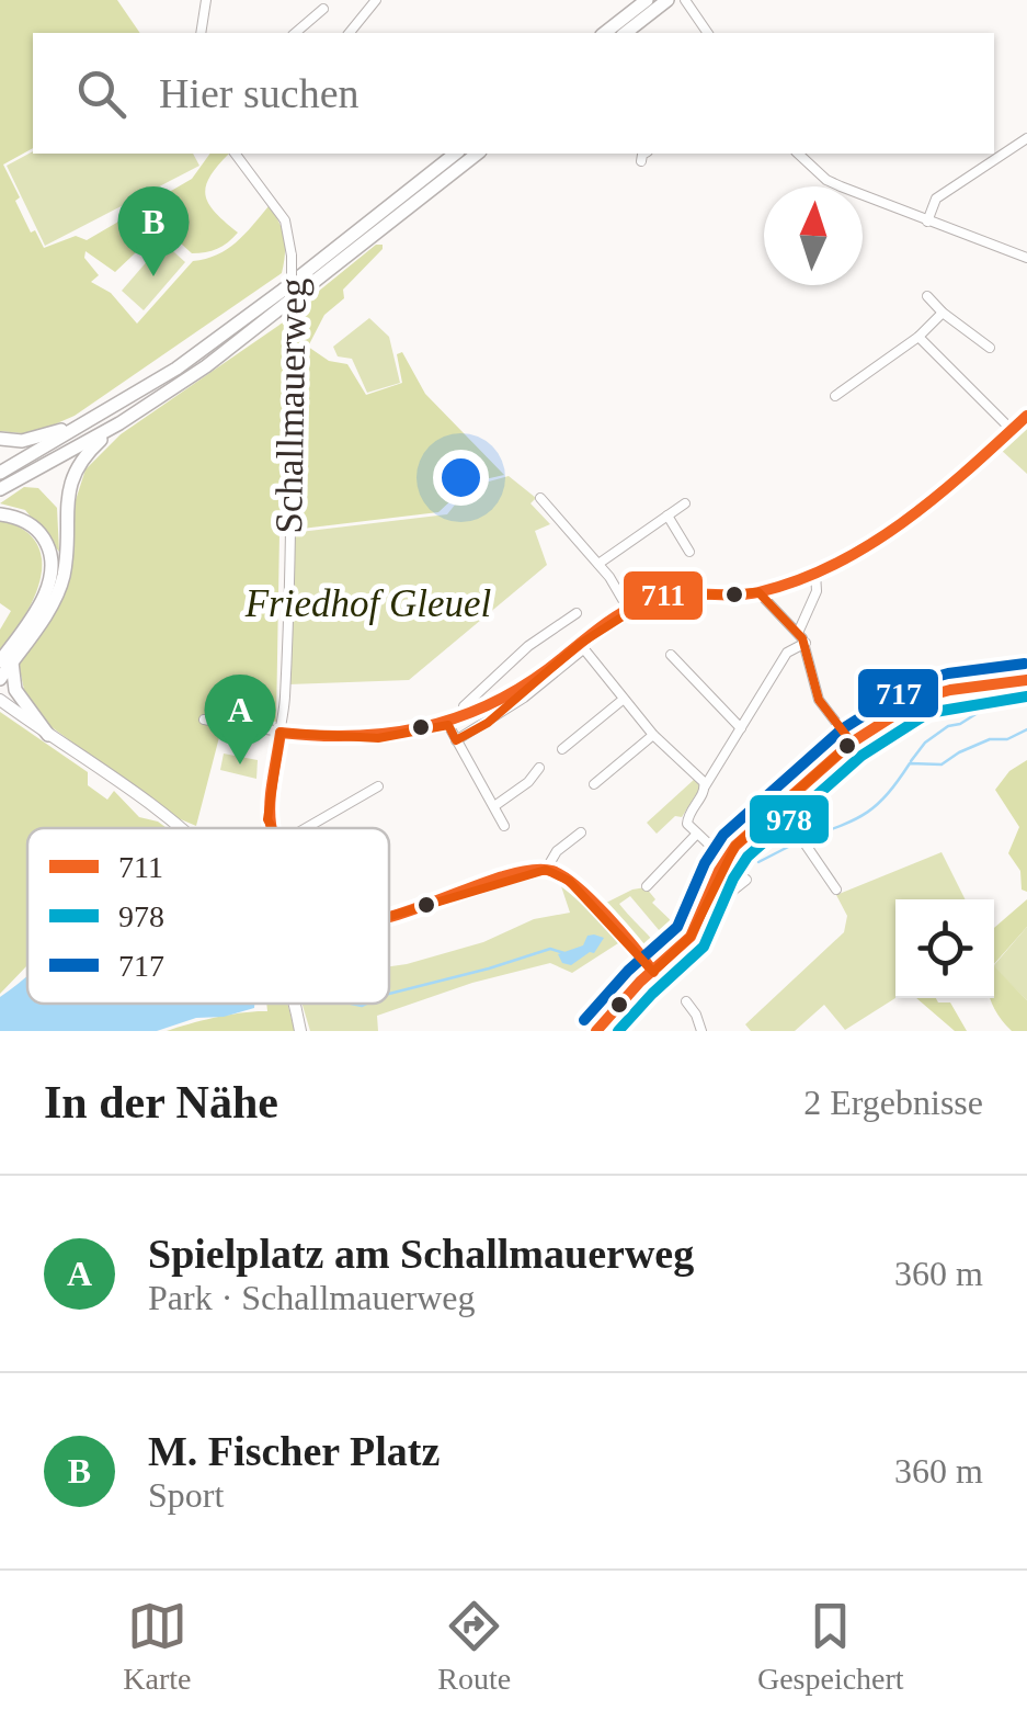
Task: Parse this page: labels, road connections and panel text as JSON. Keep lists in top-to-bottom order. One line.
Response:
{"streets":{"street":["Schallmauerweg"]},"parks":["Friedhof Gleuel"],"lines":["transit line 711","transit line 717","transit line 978"],"legend":["711","978","717"],"north":"top","page":{"search":"Hier suchen","pins":["B","A"],"heading":["In der Nähe","2 Ergebnisse"],"list":[{"mark":"A","name":"Spielplatz am Schallmauerweg","note":"Park · Schallmauerweg","value":"360 m"},{"mark":"B","name":"M. Fischer Platz","note":"Sport","value":"360 m"}],"nav":["Karte","Route","Gespeichert"]}}
